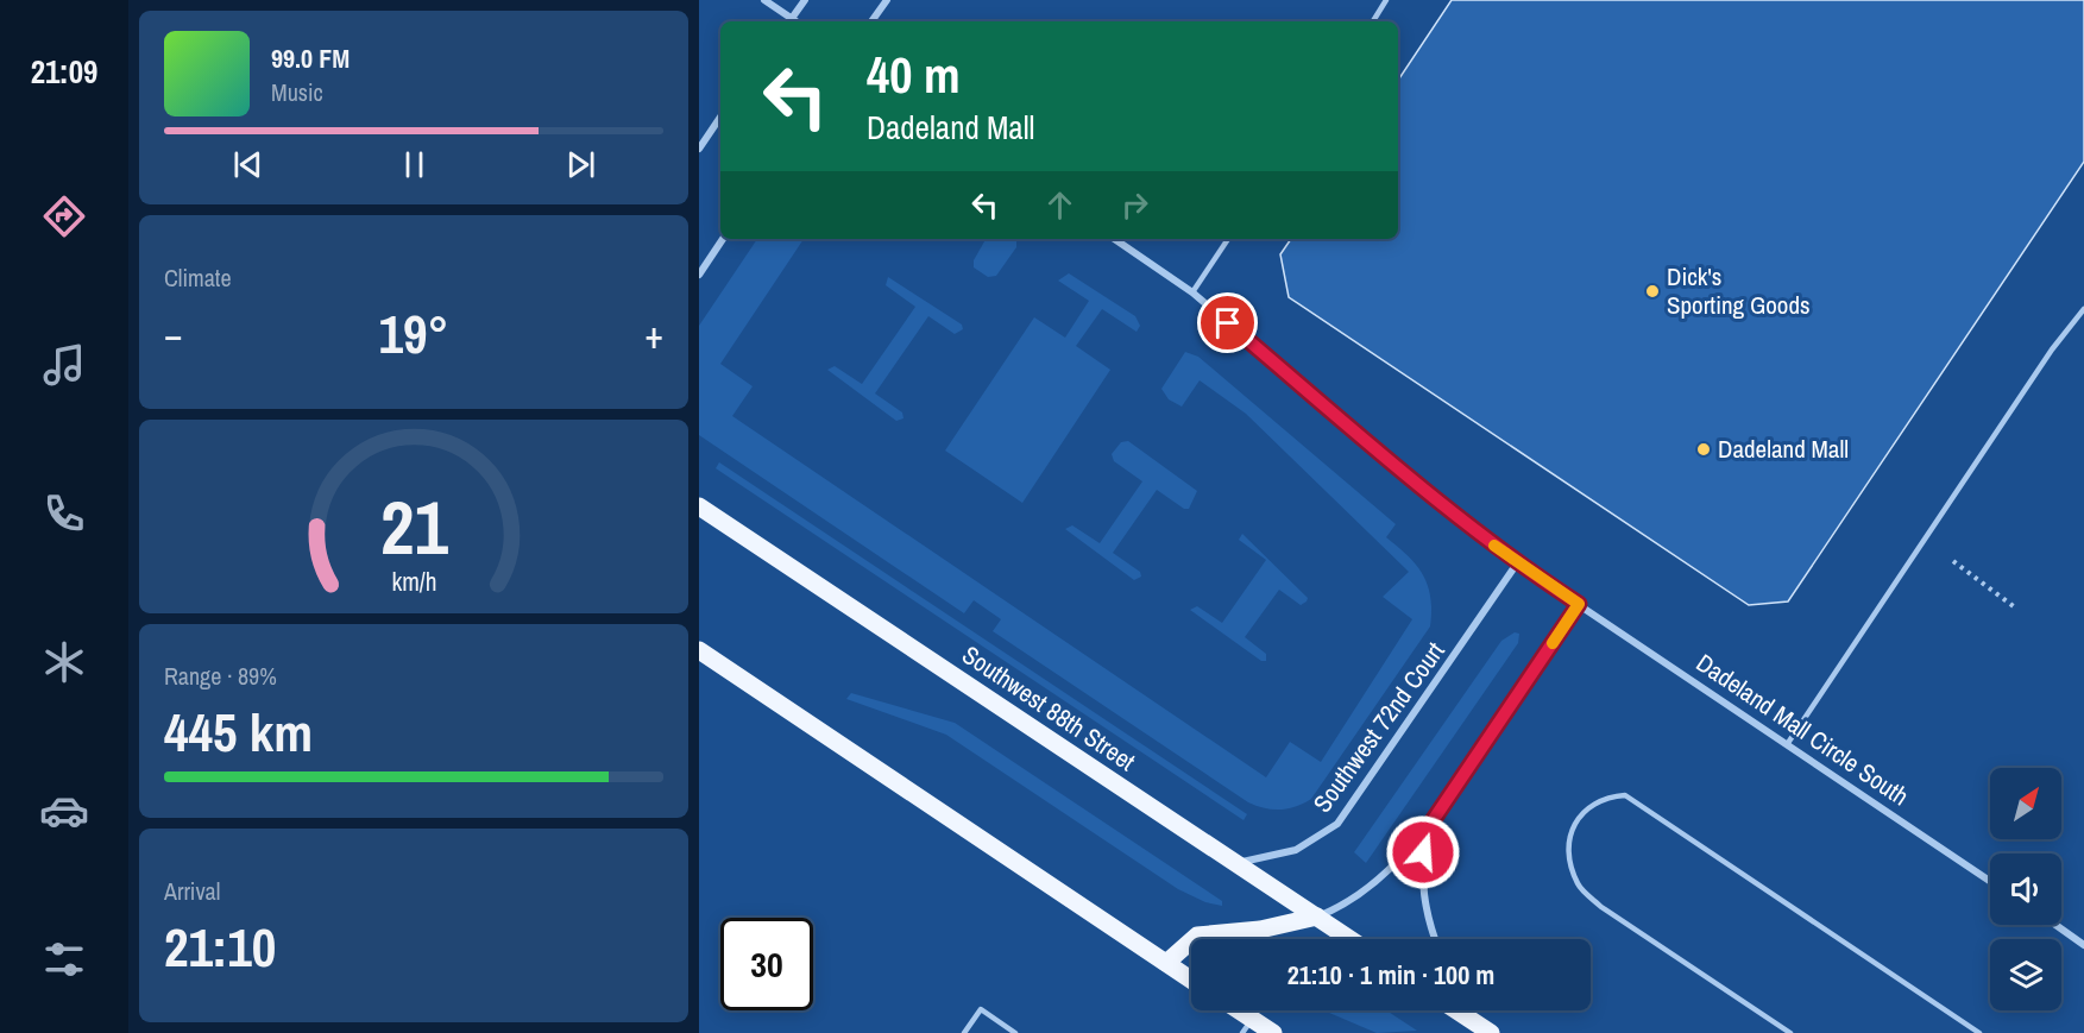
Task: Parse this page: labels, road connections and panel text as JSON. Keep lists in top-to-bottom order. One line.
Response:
{"streets":{"main road":["Southwest 88th Street"],"street":["Southwest 72nd Court","Dadeland Mall Circle South"]},"crossings":[["Southwest 88th Street","Southwest 72nd Court"]],"places":["Dick's Sporting Goods","Dadeland Mall"],"north":"top right","page":{"tabs":"21:09","turn":["40 m","Dadeland Mall"],"song":["99.0 FM","Music"],"tile":["Climate",["Range · 89%","445 km"],["Arrival","21:10"]],"heat":["−","19°","+"],"limit":"30","trip":"21:10 · 1 min · 100 m","gauge":["21","km/h"]}}
